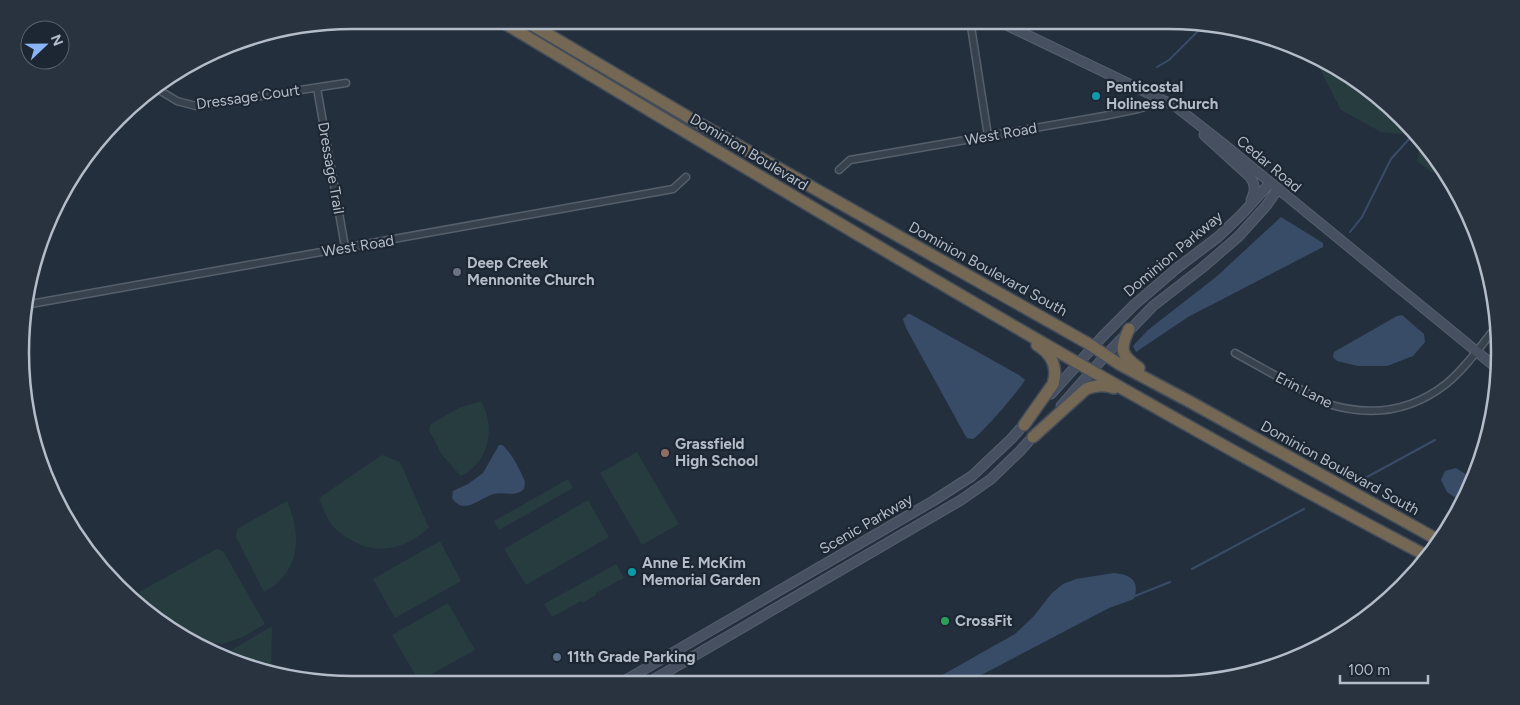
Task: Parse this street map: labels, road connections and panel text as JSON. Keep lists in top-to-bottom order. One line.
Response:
{"streets":{"highway":["Dominion Boulevard","Dominion Boulevard South"],"street":["Dressage Court","West Road","Cedar Road","Dressage Trail","Dominion Parkway","Erin Lane","Scenic Parkway"]},"crossings":[["Dressage Court","Dressage Trail"],["West Road","Cedar Road"],["West Road","Dressage Trail"],["Cedar Road","Dominion Parkway"],["Cedar Road","Erin Lane"],["Dominion Parkway","Dominion Boulevard South"],["Dominion Parkway","Scenic Parkway"],["Dominion Boulevard South","Scenic Parkway"]],"places":["Penticostal Holiness Church","Deep Creek Mennonite Church","Grassfield High School","Anne E. McKim Memorial Garden","CrossFit","11th Grade Parking"],"scale_bar":"100 m","north":"right"}
